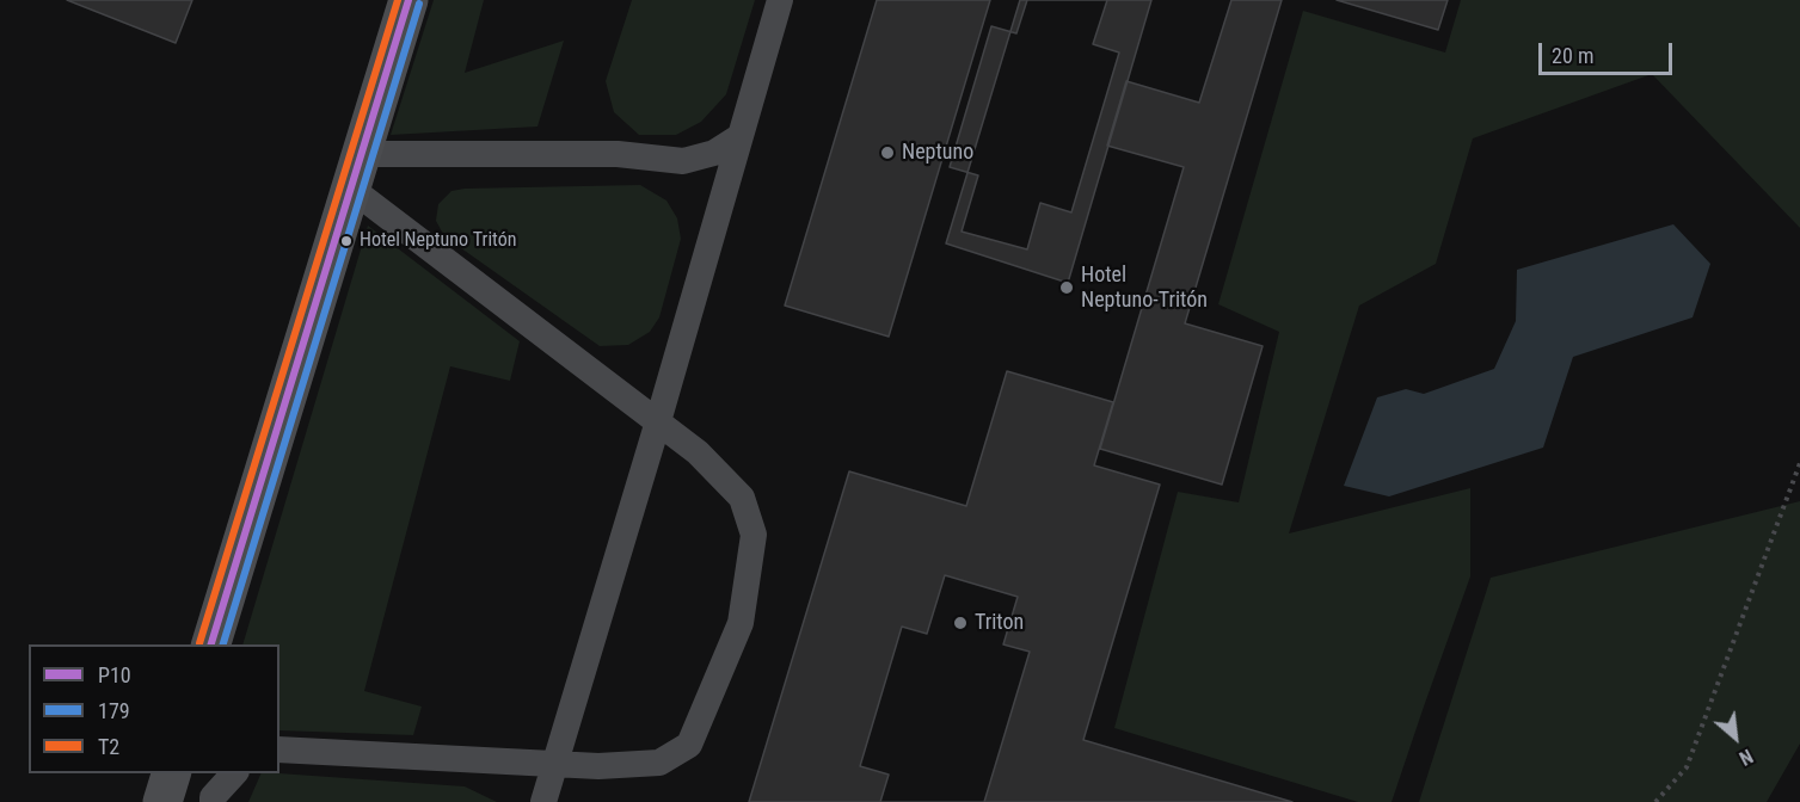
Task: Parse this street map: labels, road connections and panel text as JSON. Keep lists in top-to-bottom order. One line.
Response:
{"places":["Neptuno","Hotel Neptuno Tritón","Hotel Neptuno-Tritón","Triton"],"lines":["transit line P10","transit line T2","transit line 179"],"legend":["P10","179","T2"],"scale_bar":"20 m","north":"bottom right"}
